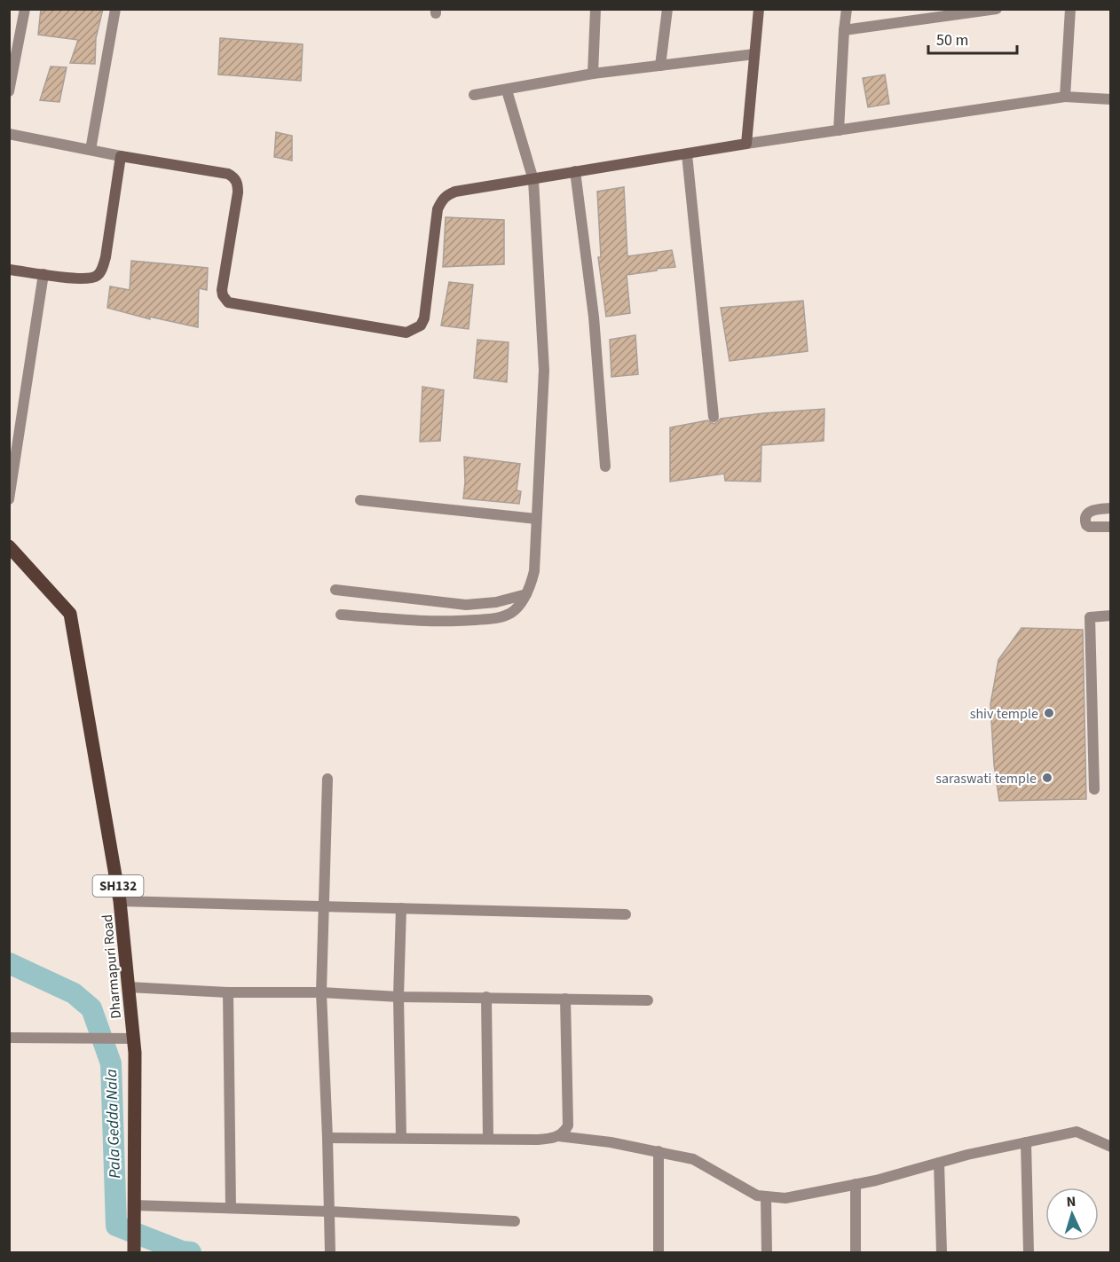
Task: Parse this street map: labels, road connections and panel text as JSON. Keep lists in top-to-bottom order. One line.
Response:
{"streets":{"main road":["SH132","Dharmapuri Road"]},"water":["Pala Gedda Nala"],"places":["shiv temple","saraswati temple"],"scale_bar":"50 m","north":"top"}
